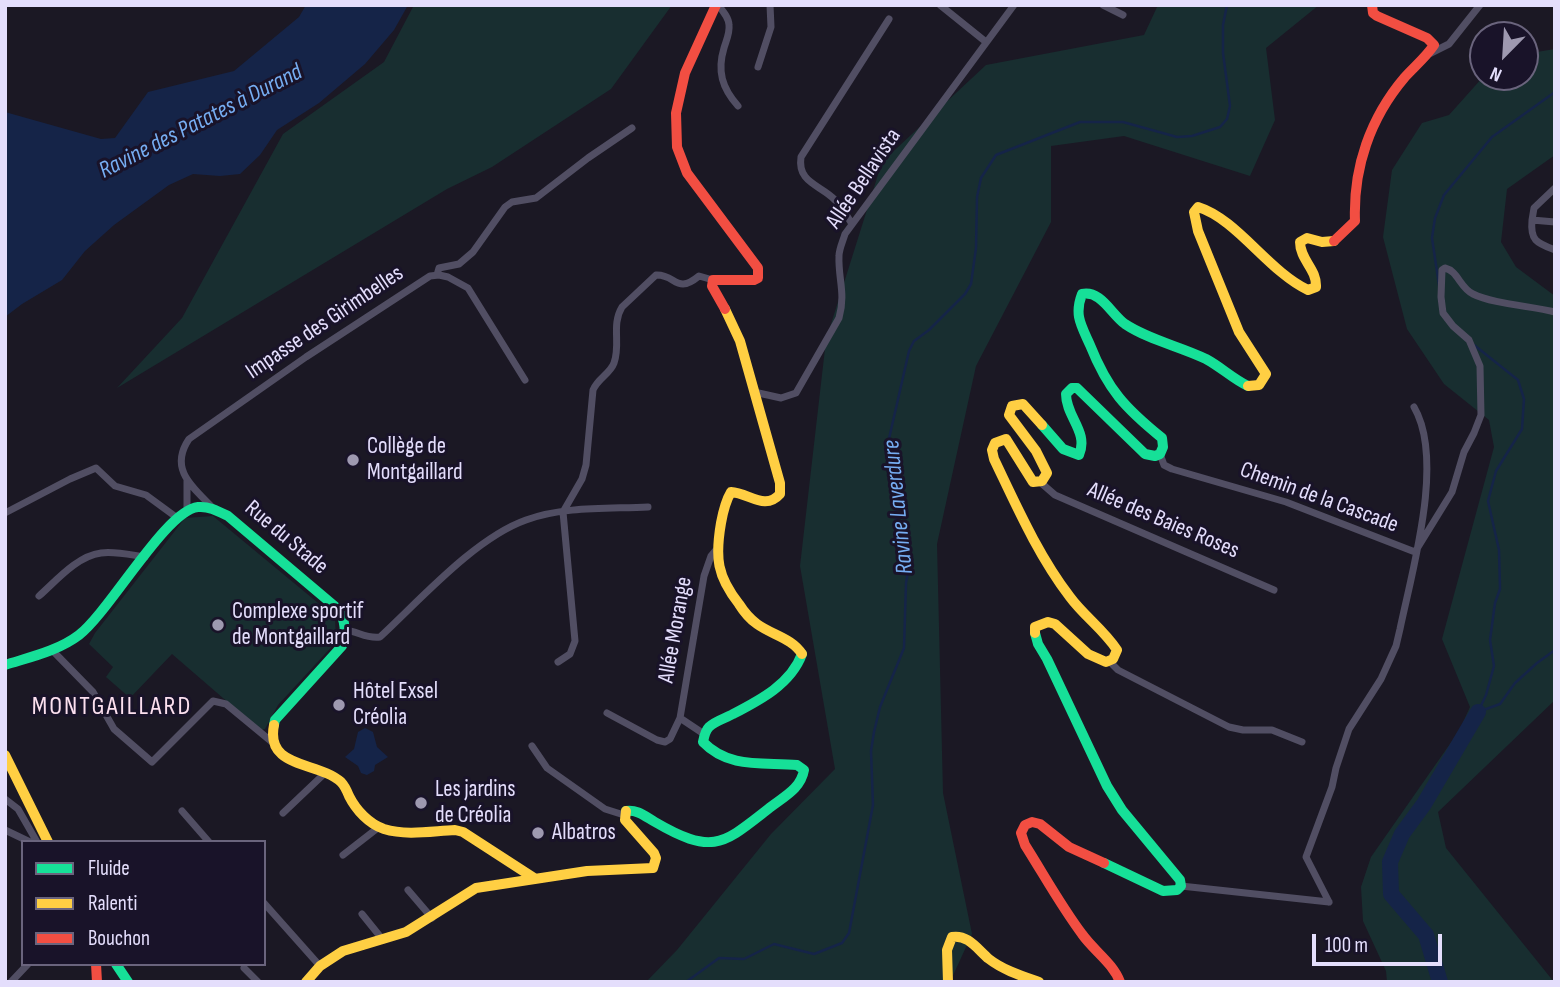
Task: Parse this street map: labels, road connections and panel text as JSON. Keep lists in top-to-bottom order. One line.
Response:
{"streets":{"street":["Allée Bellavista","Impasse des Girimbelles","Chemin de la Cascade","Allée des Baies Roses","Rue du Stade","Allée Morange"]},"crossings":[["Impasse des Girimbelles","Rue du Stade"]],"districts":["MONTGAILLARD"],"water":["Ravine des Patates à Durand","Ravine Laverdure"],"places":["Collège de Montgaillard","Complexe sportif de Montgaillard","Hôtel Exsel Créolia","Les jardins de Créolia","Albatros"],"legend":["Fluide","Ralenti","Bouchon"],"scale_bar":"100 m","north":"bottom left"}
